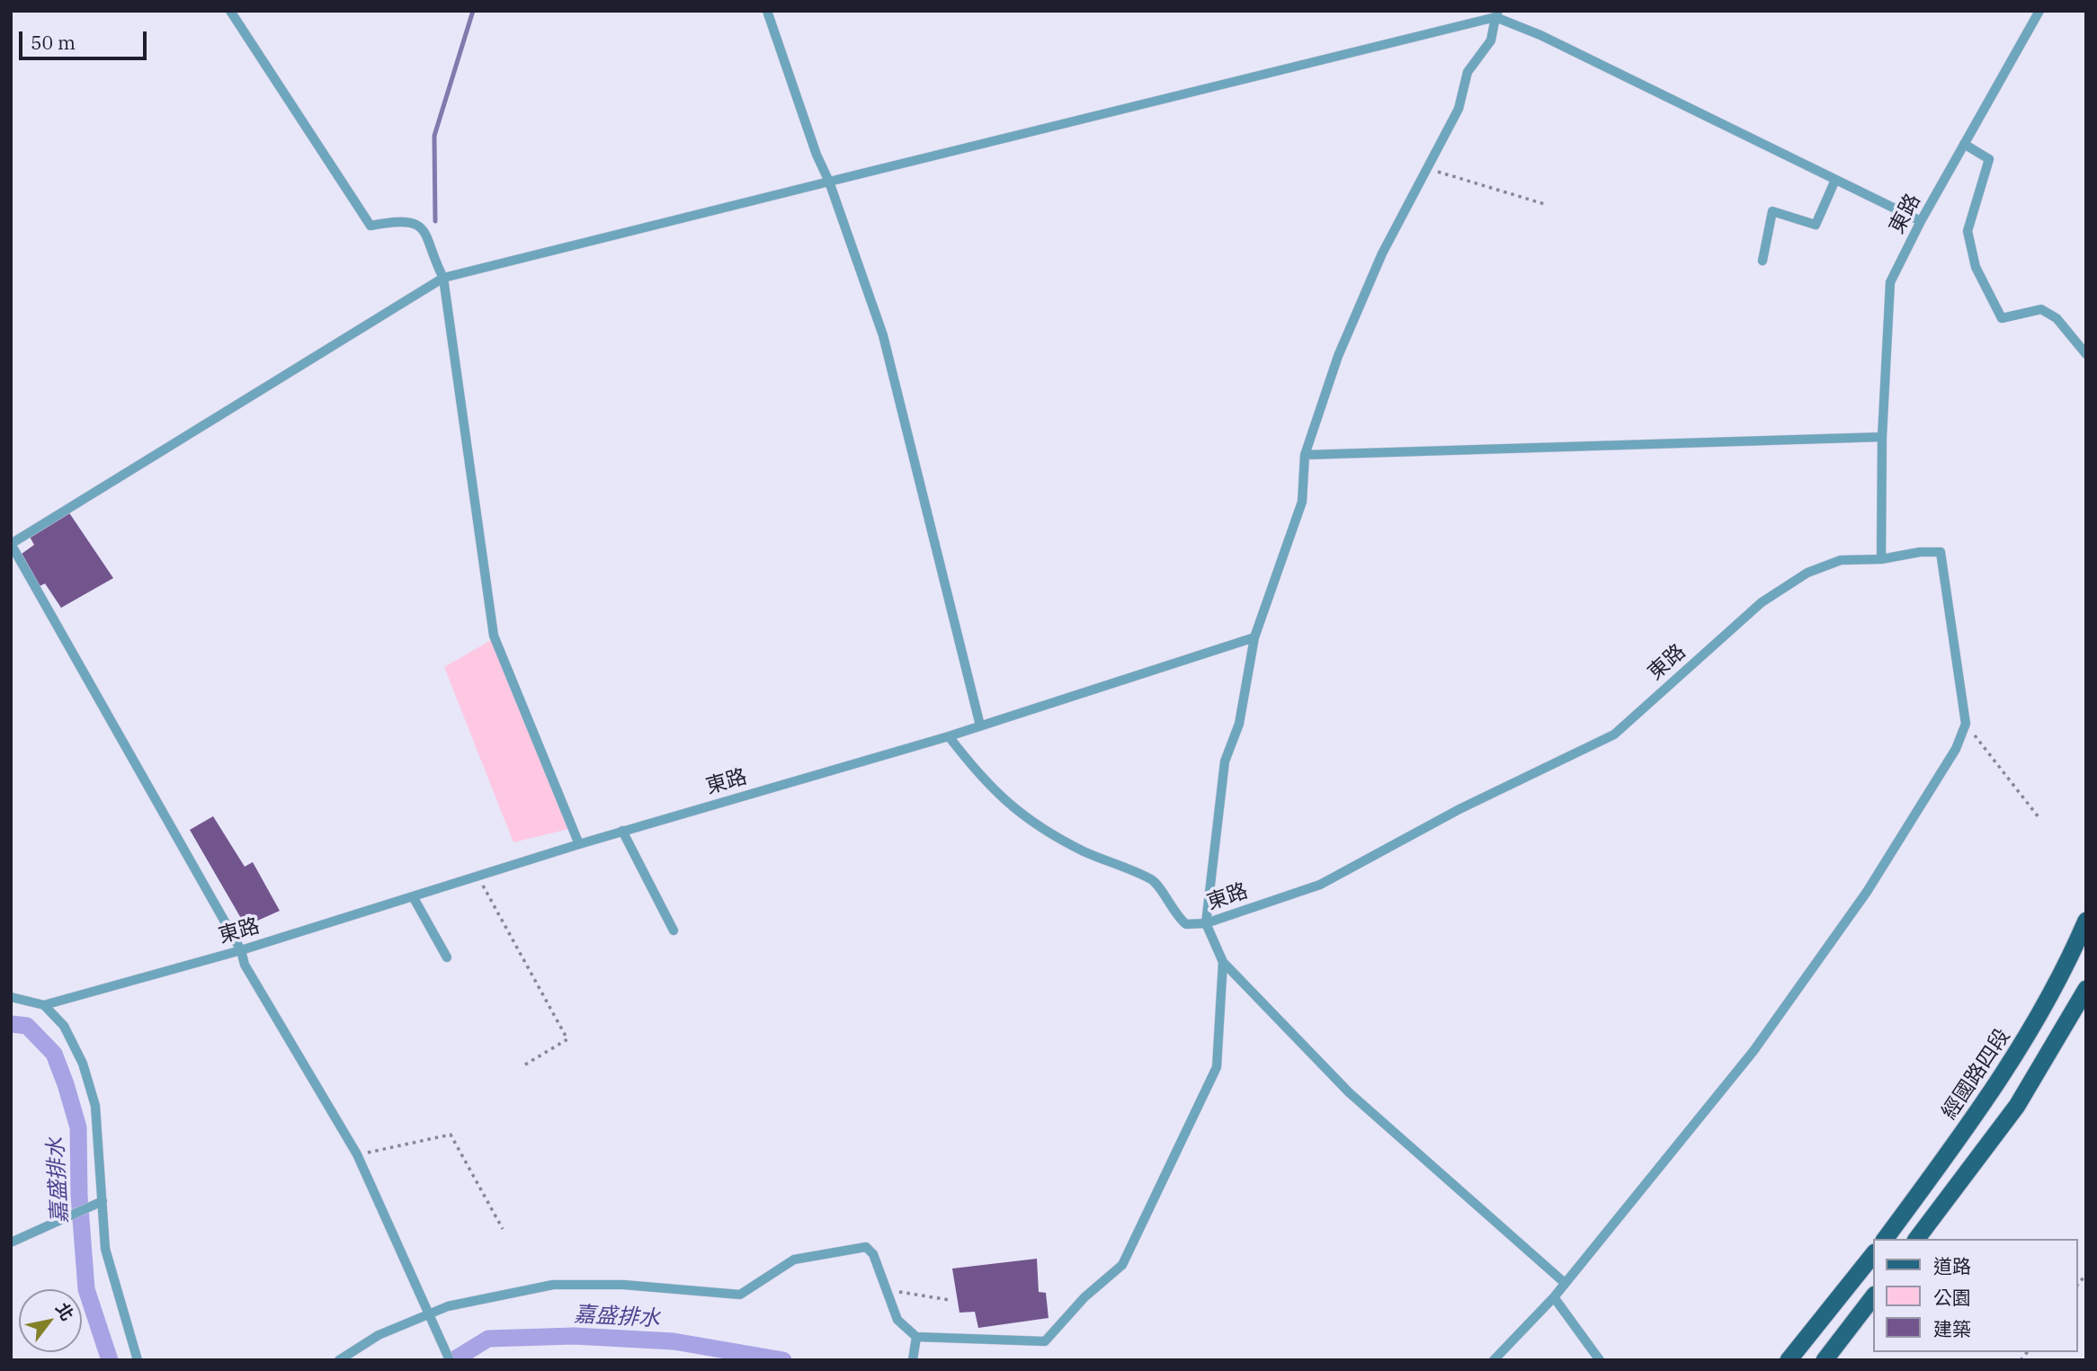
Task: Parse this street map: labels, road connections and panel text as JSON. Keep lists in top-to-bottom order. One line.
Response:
{"streets":{"main road":["經國路四段"],"lane":["東路"]},"water":["嘉盛排水"],"legend":["道路","公園","建築"],"scale_bar":"50 m","north":"top right"}
